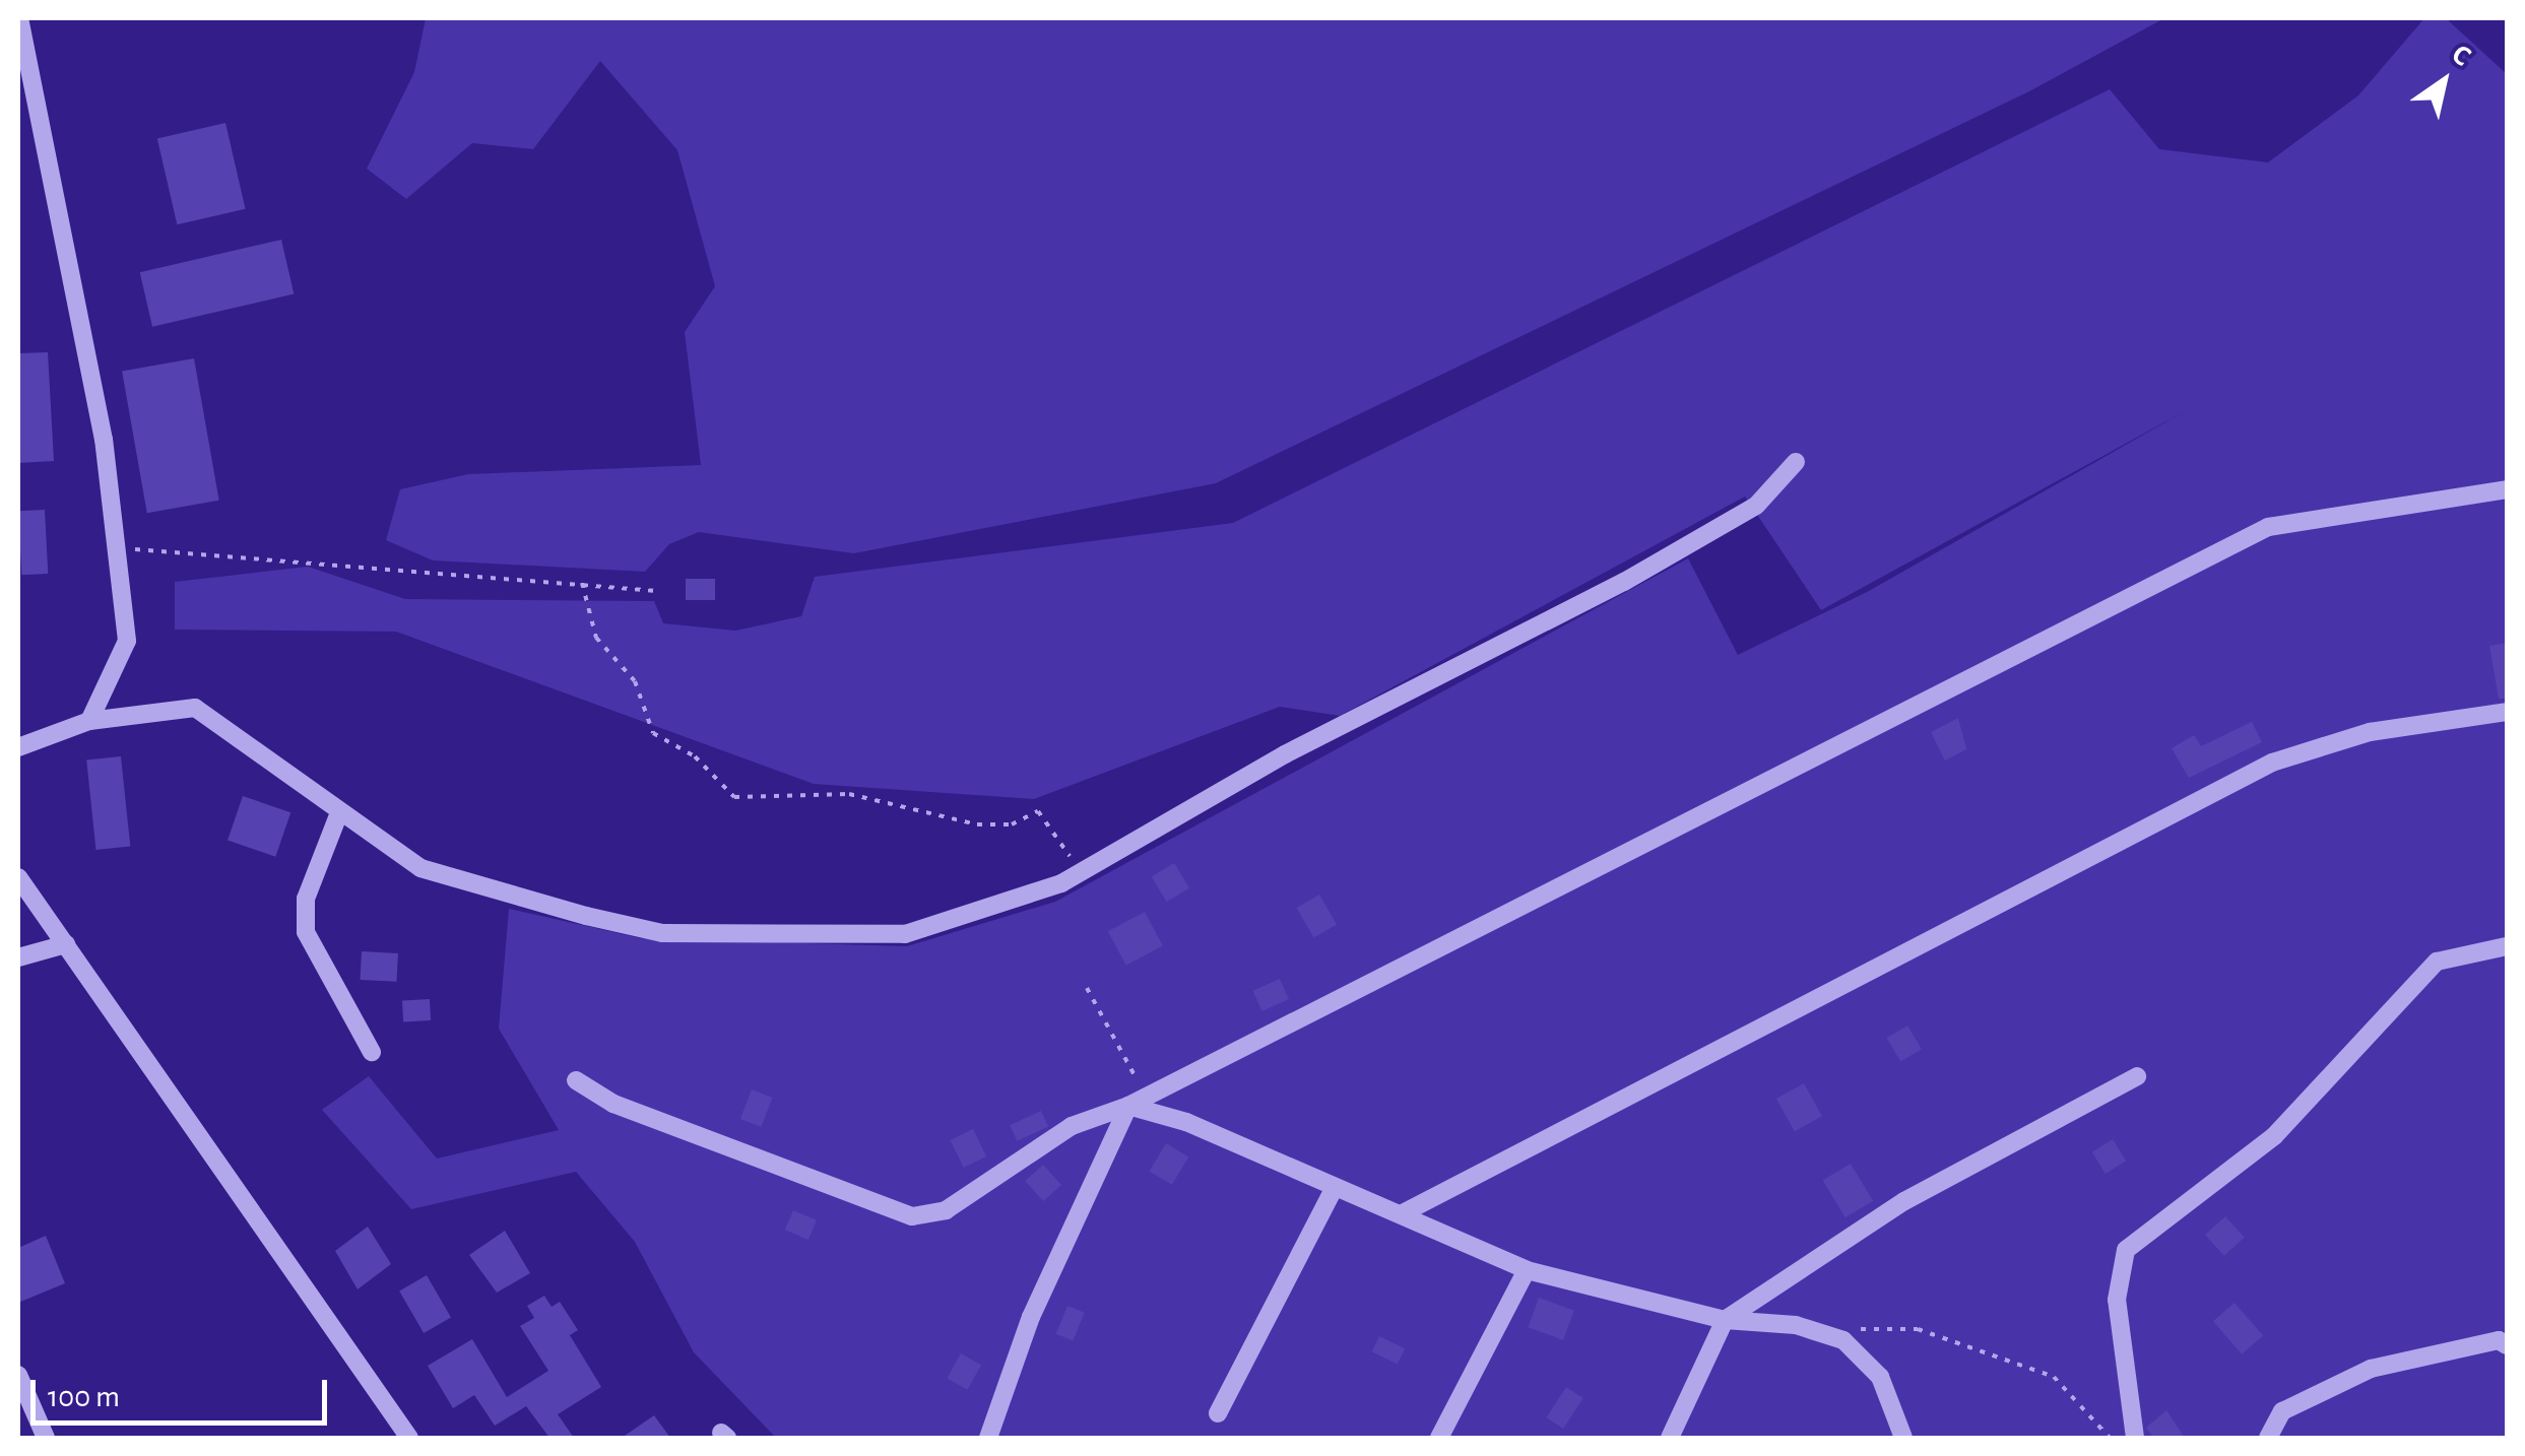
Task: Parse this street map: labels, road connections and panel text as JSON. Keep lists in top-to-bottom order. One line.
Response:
{"scale_bar":"100 m","north":"top right"}
